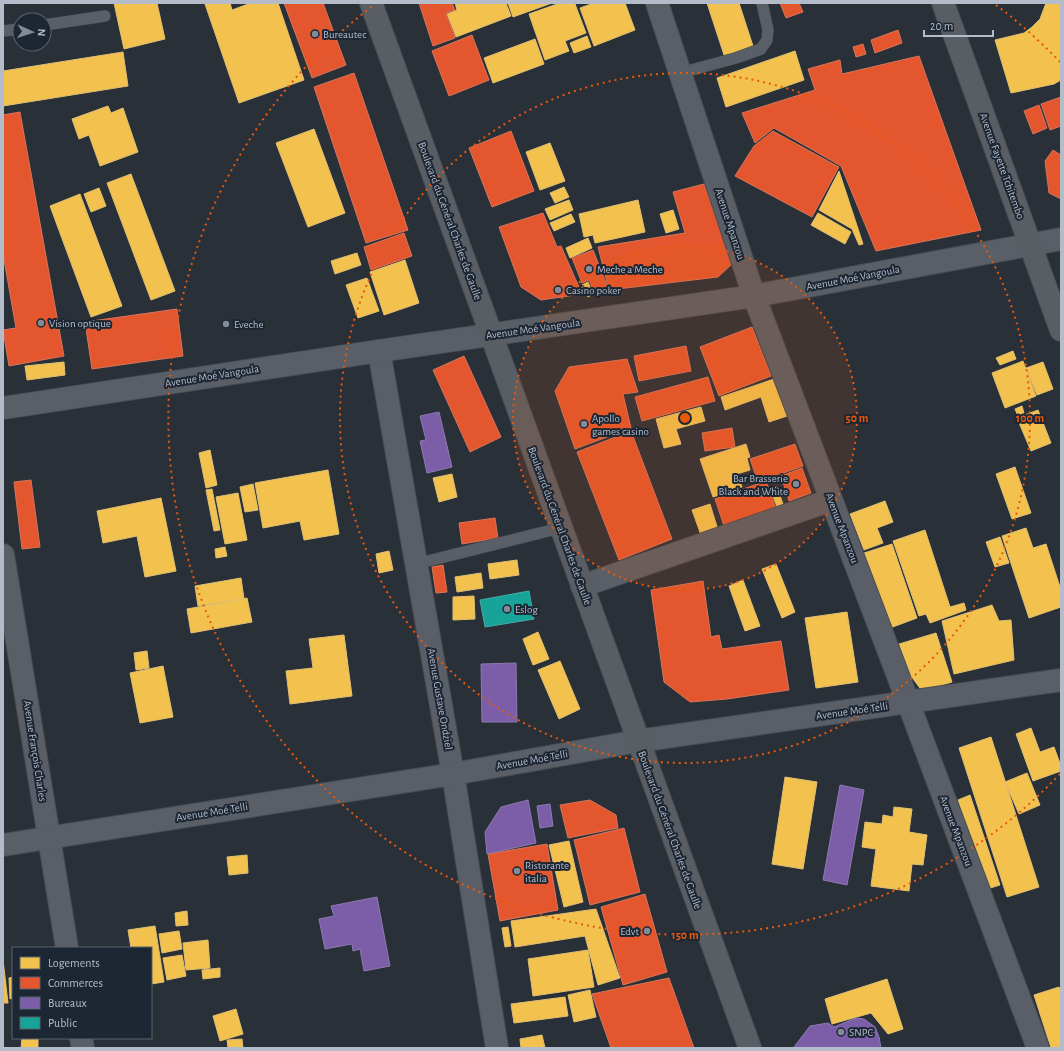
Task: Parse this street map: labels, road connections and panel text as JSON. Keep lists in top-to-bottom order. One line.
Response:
{"streets":{"main road":["Avenue Fayette Tchitembo","Boulevard du Général Charles de Gaulle"],"street":["Avenue Mpanzou","Avenue Moé Vangoula","Avenue Gustave Ondziel","Avenue Moé Telli","Avenue François Charles"]},"crossings":[["Avenue Fayette Tchitembo","Avenue Moé Vangoula"],["Boulevard du Général Charles de Gaulle","Avenue Moé Vangoula"],["Boulevard du Général Charles de Gaulle","Avenue Moé Telli"],["Avenue Mpanzou","Avenue Moé Vangoula"],["Avenue Mpanzou","Avenue Moé Telli"],["Avenue Moé Vangoula","Avenue Gustave Ondziel"],["Avenue Gustave Ondziel","Avenue Moé Telli"],["Avenue Moé Telli","Avenue François Charles"]],"places":["Bureautec","Meche a Meche","Casino poker","Vision optique","Eveche","Apollo games casino","Bar Brasserie Black and White","Eslog","Ristorante italia","Edvt","SNPC"],"legend":["Logements","Commerces","Bureaux","Public"],"scale_bar":"20 m","north":"right","rings":["50 m","100 m","150 m"]}
